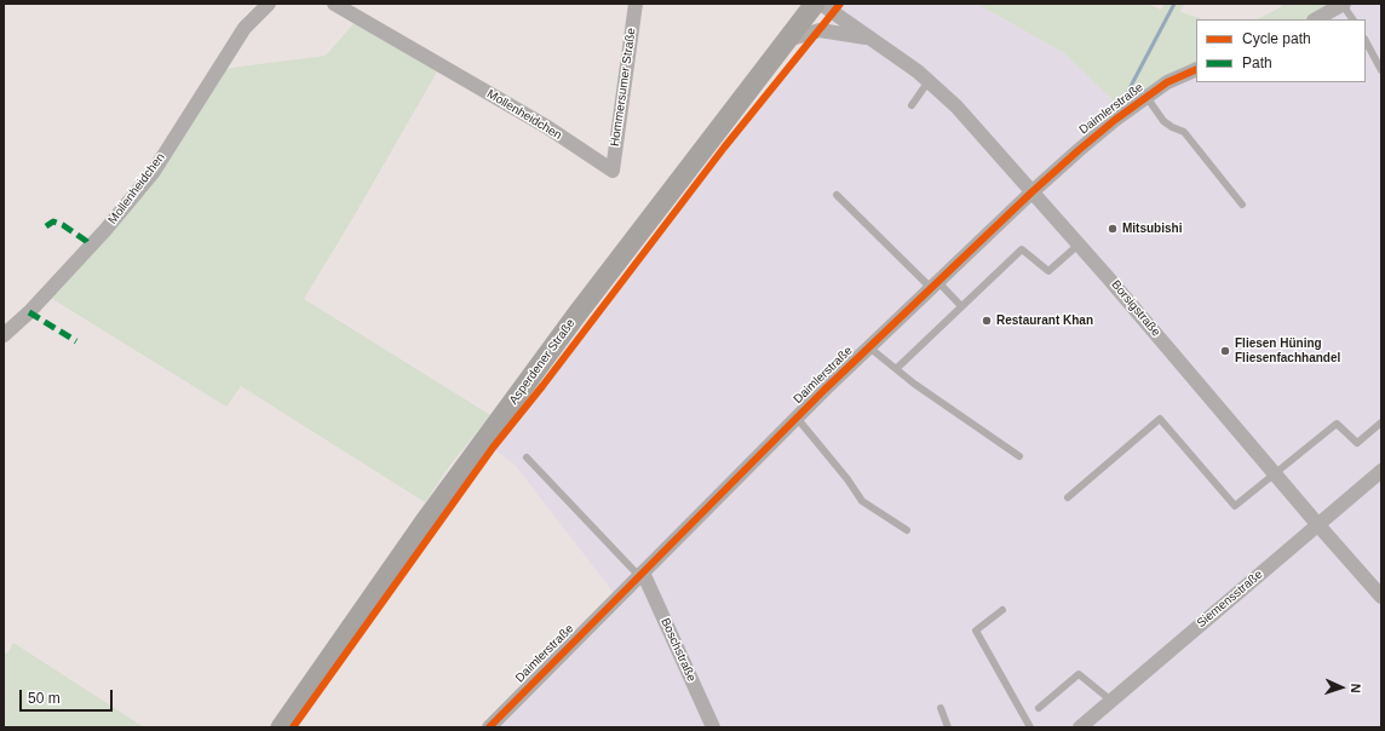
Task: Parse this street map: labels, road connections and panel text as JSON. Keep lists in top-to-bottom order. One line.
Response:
{"streets":{"main road":["Asperdener Straße"],"street":["Hommersumer Straße","Daimlerstraße","Mollenheidchen","Borsigstraße","Siemensstraße","Boschstraße"]},"crossings":[["Hommersumer Straße","Mollenheidchen"],["Daimlerstraße","Borsigstraße"],["Daimlerstraße","Boschstraße"],["Borsigstraße","Asperdener Straße"],["Borsigstraße","Siemensstraße"]],"places":["Mitsubishi","Restaurant Khan","Fliesen Hüning Fliesenfachhandel"],"legend":["Cycle path","Path"],"scale_bar":"50 m","north":"right"}
